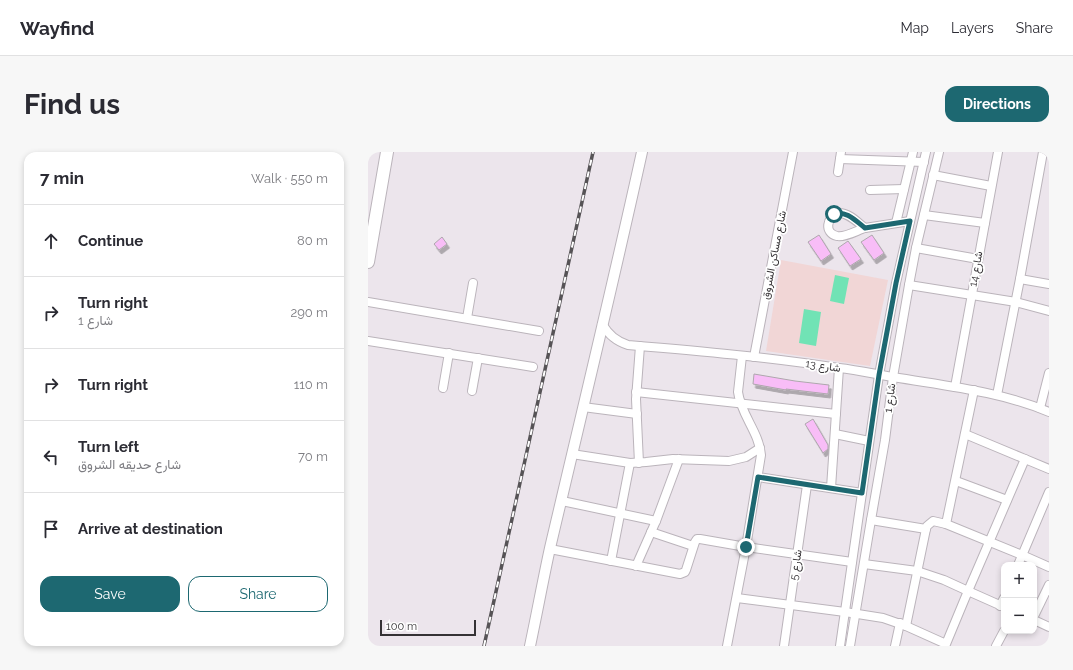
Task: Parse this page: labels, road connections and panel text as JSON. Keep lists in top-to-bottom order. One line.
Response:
{"streets":{"street":["شارع مساكن الشروق","شارع 14","شارع 13","شارع 1","شارع 5"]},"crossings":[["شارع مساكن الشروق","شارع 13"],["شارع 14","شارع 13"],["شارع 13","شارع 1"]],"scale_bar":"100 m","page":{"header":"Wayfind","nav":["Map","Layers","Share"],"buttons":["Directions",["Save","Share"]],"title":"Find us","heading":["7 min","Walk · 550 m"],"list":[["Continue","80 m"],["Turn right","شارع 1","290 m"],["Turn right","110 m"],["Turn left","شارع حديقه الشروق","70 m"],"Arrive at destination"],"map_buttons":["+","−"],"scale":"100 m"}}
